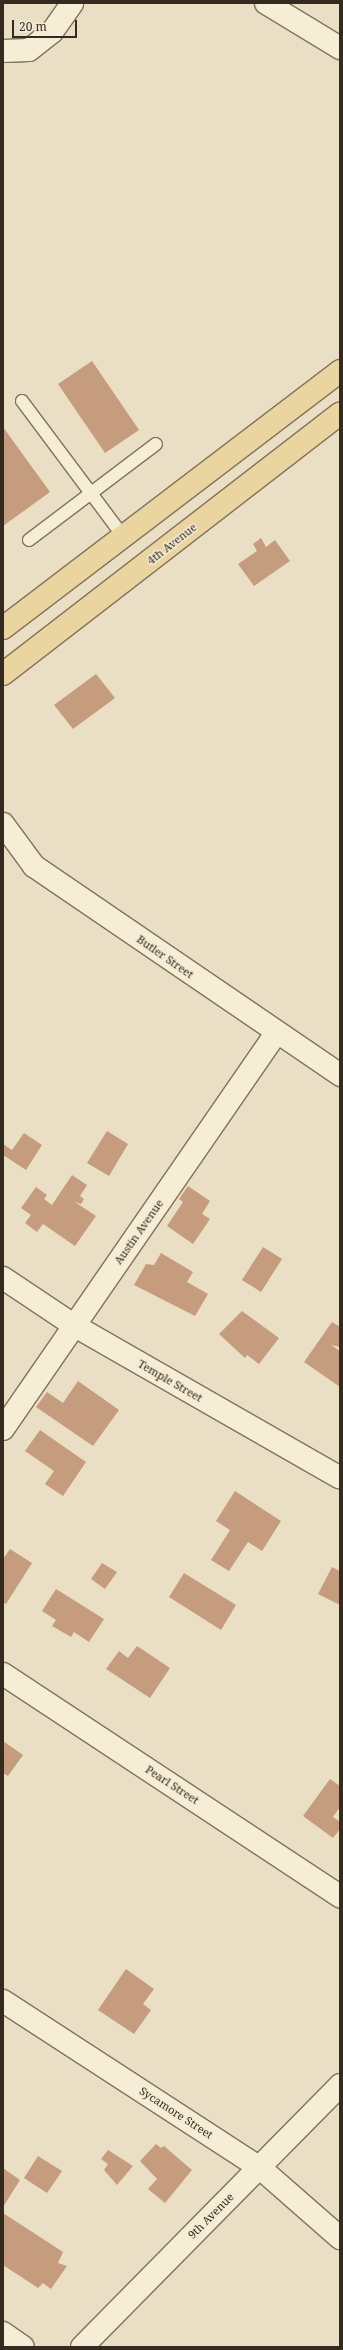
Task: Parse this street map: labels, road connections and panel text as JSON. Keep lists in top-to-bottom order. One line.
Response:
{"streets":{"main road":["4th Avenue"],"street":["Butler Street","Austin Avenue","Temple Street","Pearl Street","Sycamore Street","9th Avenue"]},"crossings":[["Butler Street","Austin Avenue"],["Austin Avenue","Temple Street"],["Sycamore Street","9th Avenue"]],"scale_bar":"20 m"}
